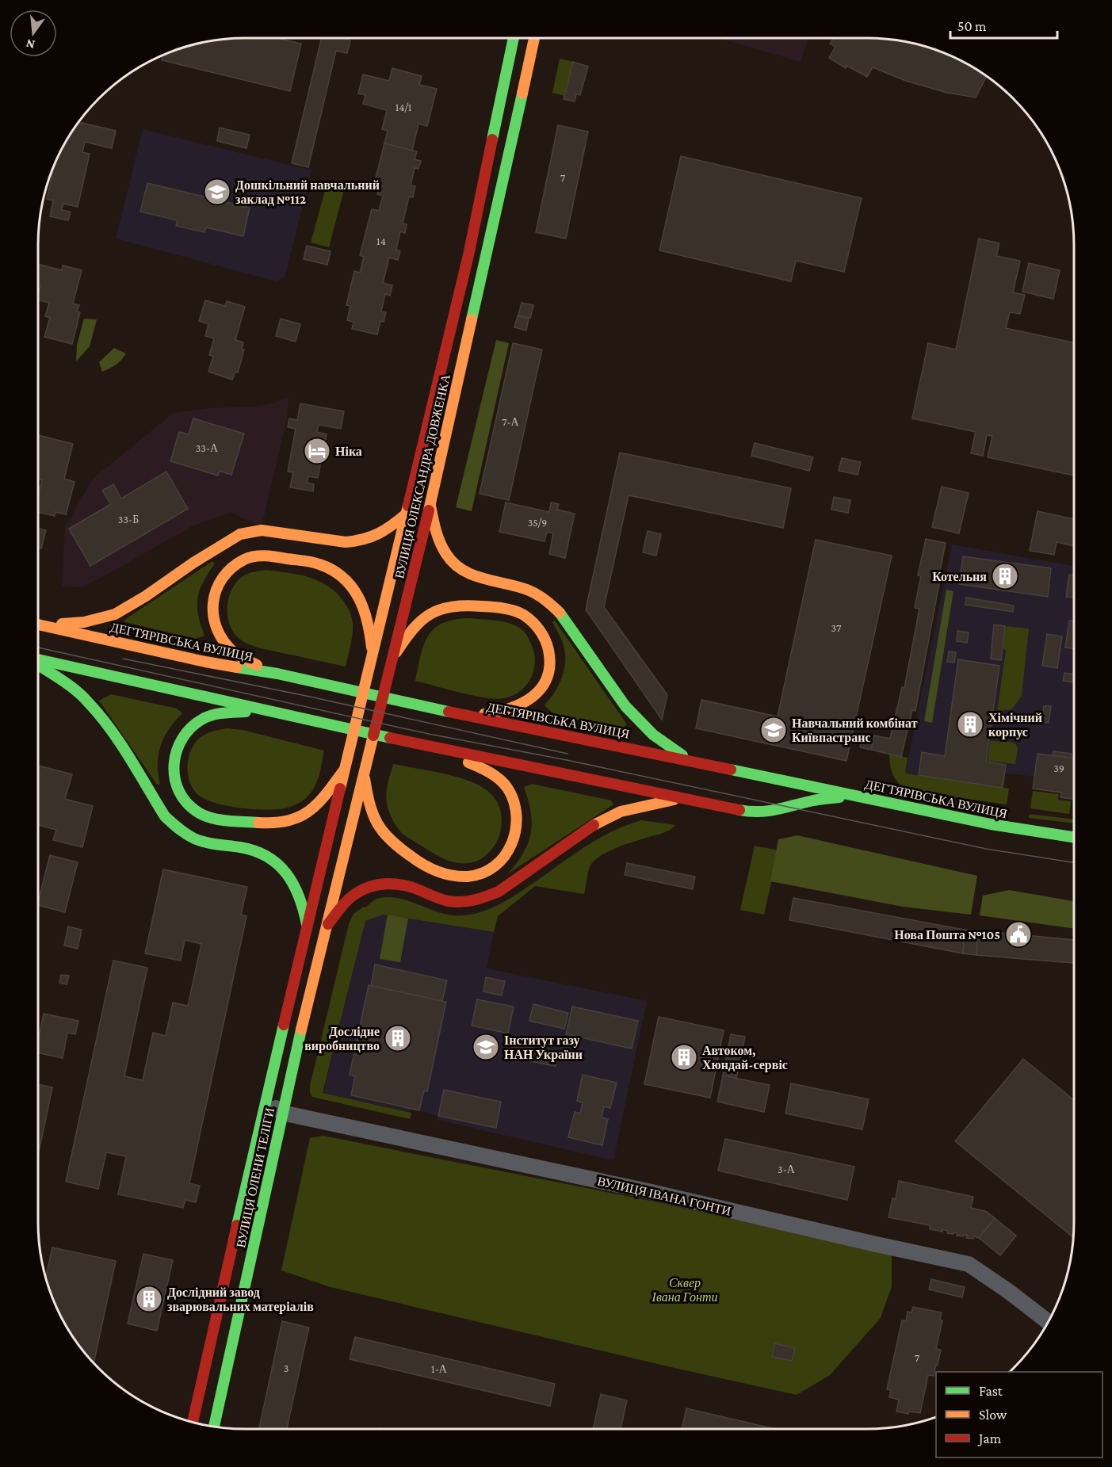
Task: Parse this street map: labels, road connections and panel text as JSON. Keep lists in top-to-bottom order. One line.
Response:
{"streets":{"main road":["ВУЛИЦЯ ОЛЕКСАНДРА ДОВЖЕНКА","ДЕГТЯРІВСЬКА ВУЛИЦЯ","ВУЛИЦЯ ОЛЕНИ ТЕЛІГИ"],"street":["ВУЛИЦЯ ІВАНА ГОНТИ"]},"crossings":[["ВУЛИЦЯ ОЛЕКСАНДРА ДОВЖЕНКА","ВУЛИЦЯ ОЛЕНИ ТЕЛІГИ"],["ВУЛИЦЯ ОЛЕНИ ТЕЛІГИ","ВУЛИЦЯ ІВАНА ГОНТИ"]],"parks":["Сквер Івана Гонти"],"places":{"school or university":["Дошкільний навчальний заклад №112","Навчальний комбінат Київпастранс","Інститут газу НАН України"],"hotel":["Ніка"],"building":["Котельня","Хімічний корпус","Дослідне виробництво","Автоком, Хюндай-сервіс","Дослідний завод зварювальних матеріалів"],"public building":["Нова Пошта №105"]},"house_numbers":["14/1","7","14","7-А","33-А","33-Б","35/9","37","39","3-А","7","3","1-А"],"legend":["Fast","Slow","Jam"],"scale_bar":"50 m","north":"bottom"}
